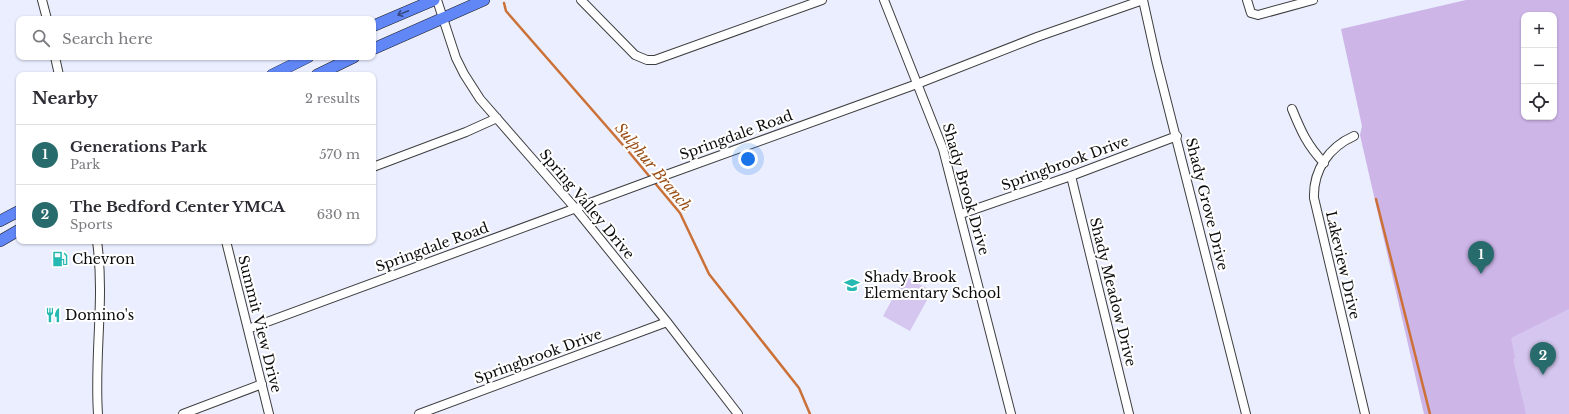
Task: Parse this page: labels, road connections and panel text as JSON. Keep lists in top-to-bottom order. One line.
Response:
{"streets":{"street":["Springdale Road","Springbrook Drive","Shady Brook Drive","Spring Valley Drive","Shady Grove Drive","Lakeview Drive","Shady Meadow Drive","Summit View Drive"]},"crossings":[["Springdale Road","Shady Brook Drive"],["Springdale Road","Spring Valley Drive"],["Springdale Road","Shady Grove Drive"],["Springdale Road","Summit View Drive"],["Springbrook Drive","Shady Brook Drive"],["Springbrook Drive","Spring Valley Drive"],["Springbrook Drive","Shady Grove Drive"],["Springbrook Drive","Shady Meadow Drive"]],"water":["Sulphur Branch"],"places":{"fuel station":["Chevron"],"school or university":["Shady Brook Elementary School"],"restaurant":["Domino's"]},"page":{"map_buttons":["+","−"],"search":"Search here","heading":["Nearby","2 results"],"list":[{"mark":"1","name":"Generations Park","note":"Park","value":"570 m"},{"mark":"2","name":"The Bedford Center YMCA","note":"Sports","value":"630 m"}],"pins":["1","2"]}}
